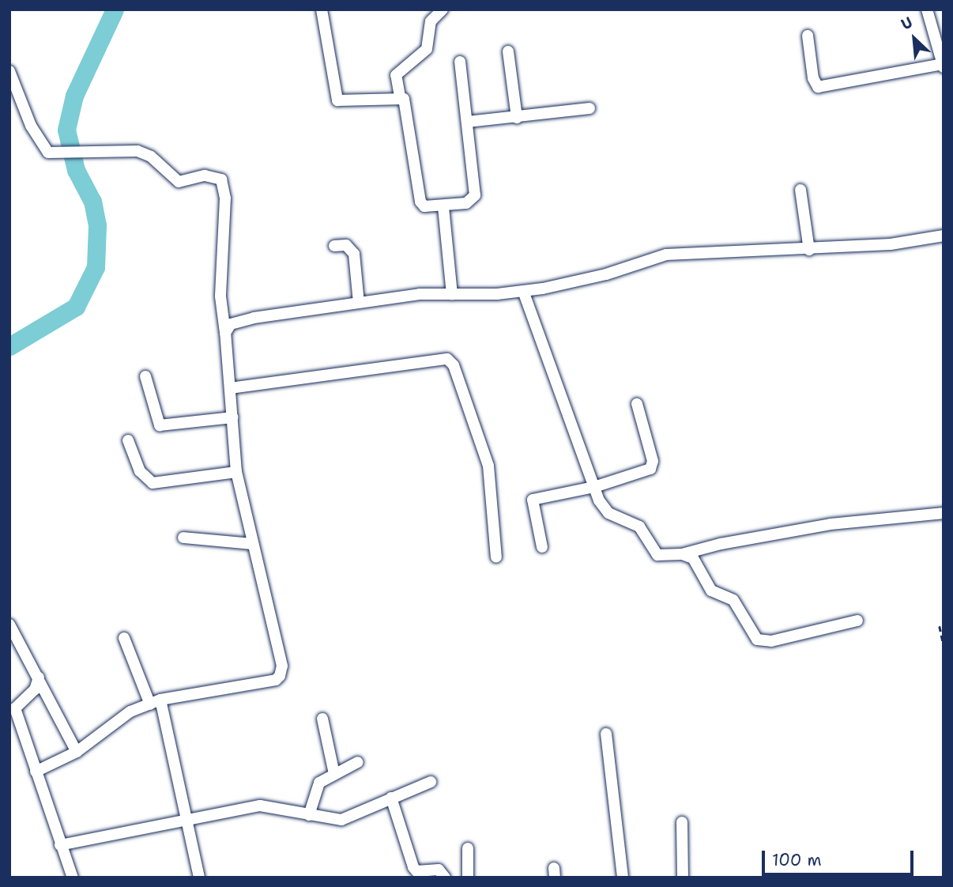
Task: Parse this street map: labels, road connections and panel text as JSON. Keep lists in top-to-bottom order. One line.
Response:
{"scale_bar":"100 m","north":"top left"}
